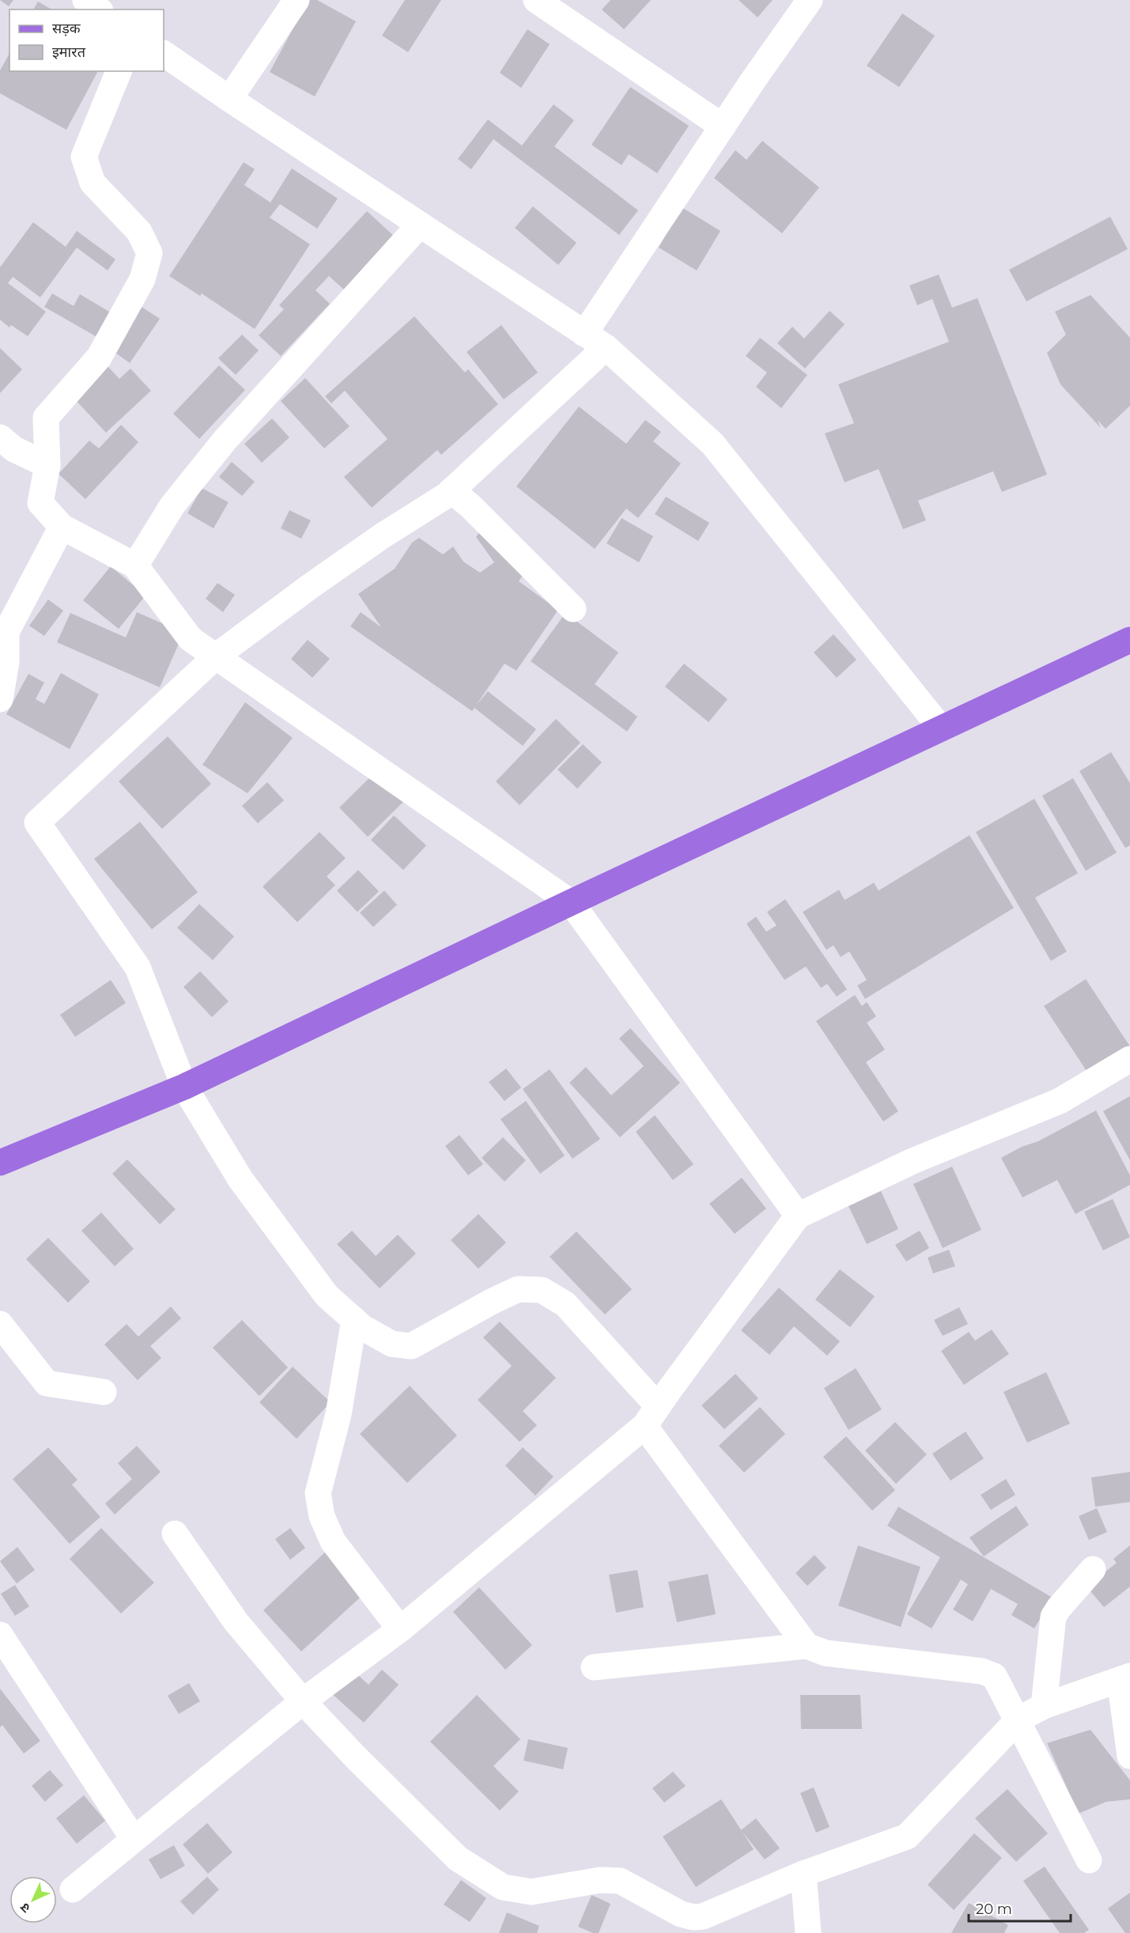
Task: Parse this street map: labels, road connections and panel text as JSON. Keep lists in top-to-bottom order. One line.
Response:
{"legend":["सड़क","इमारत"],"scale_bar":"20 m","north":"bottom left"}
